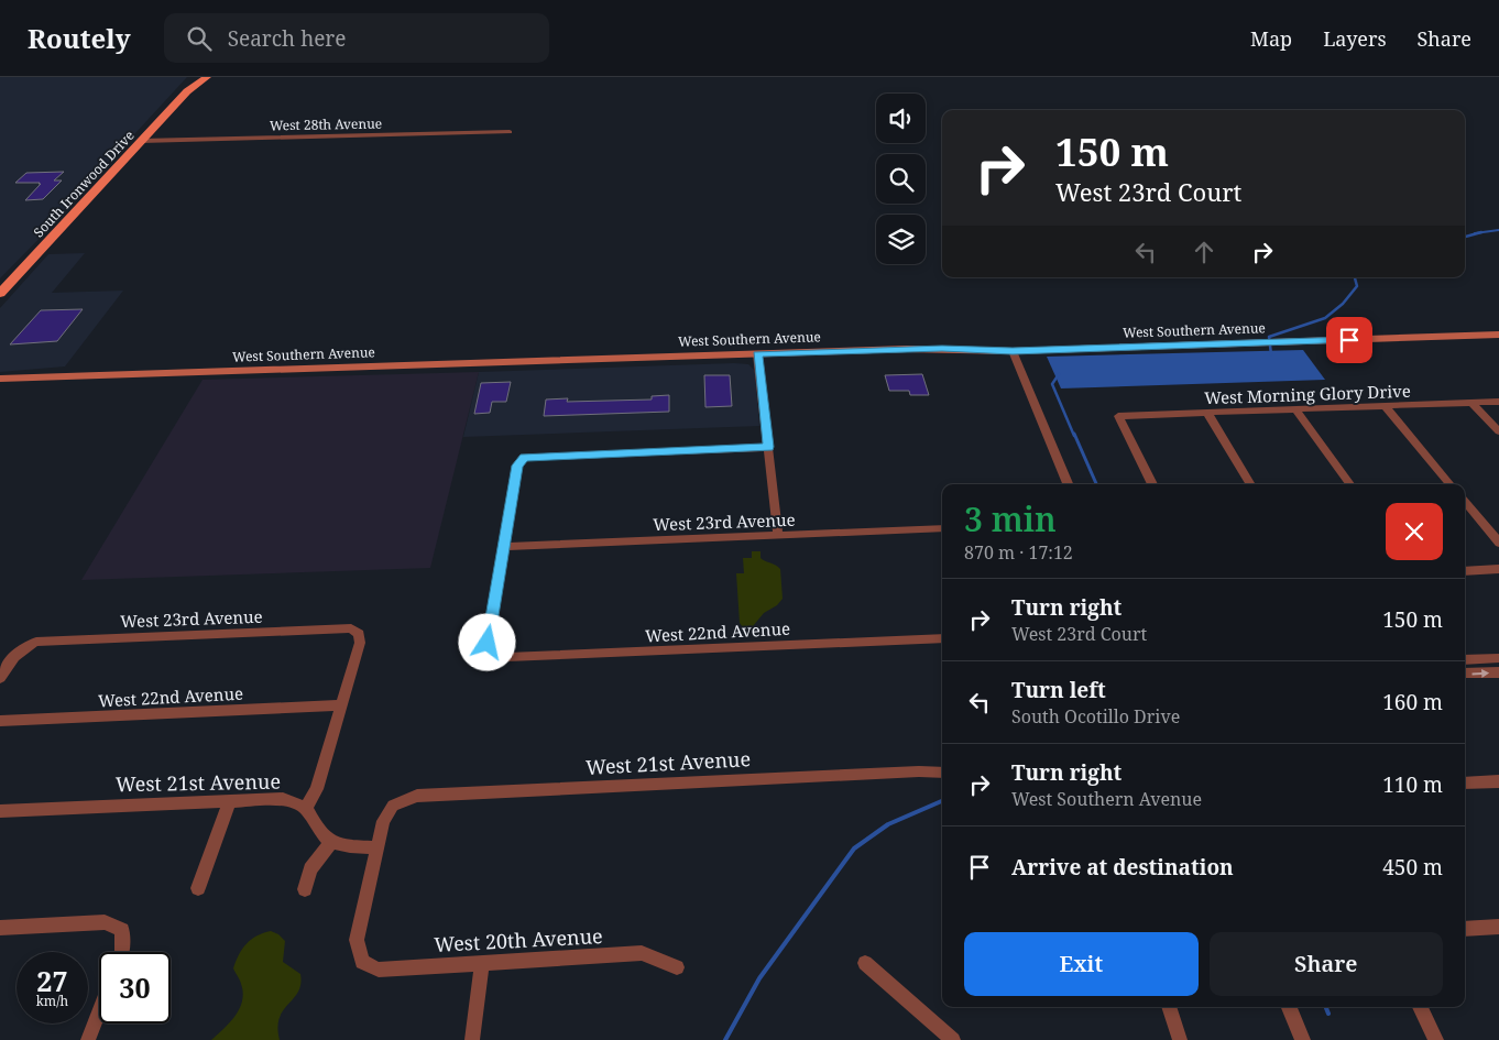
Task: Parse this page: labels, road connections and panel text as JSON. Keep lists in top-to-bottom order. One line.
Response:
{"streets":{"main road":["South Ironwood Drive","West Southern Avenue"],"street":["West 28th Avenue","West Morning Glory Drive","West 23rd Avenue","West 22nd Avenue","West 21st Avenue","West 20th Avenue"]},"crossings":[["West 28th Avenue","South Ironwood Drive"],["West 23rd Avenue","West 22nd Avenue"],["West 21st Avenue","West 20th Avenue"]],"page":{"header":"Routely","search":"Search here","nav":["Map","Layers","Share"],"turn":["150 m","West 23rd Court"],"heading":["3 min","870 m · 17:12"],"list":[{"name":"Turn right","note":"West 23rd Court","value":"150 m"},{"name":"Turn left","note":"South Ocotillo Drive","value":"160 m"},{"name":"Turn right","note":"West Southern Avenue","value":"110 m"},{"name":"Arrive at destination","value":"450 m"}],"buttons":["Exit","Share"],"speed":"27 km/h","limit":"30"}}
